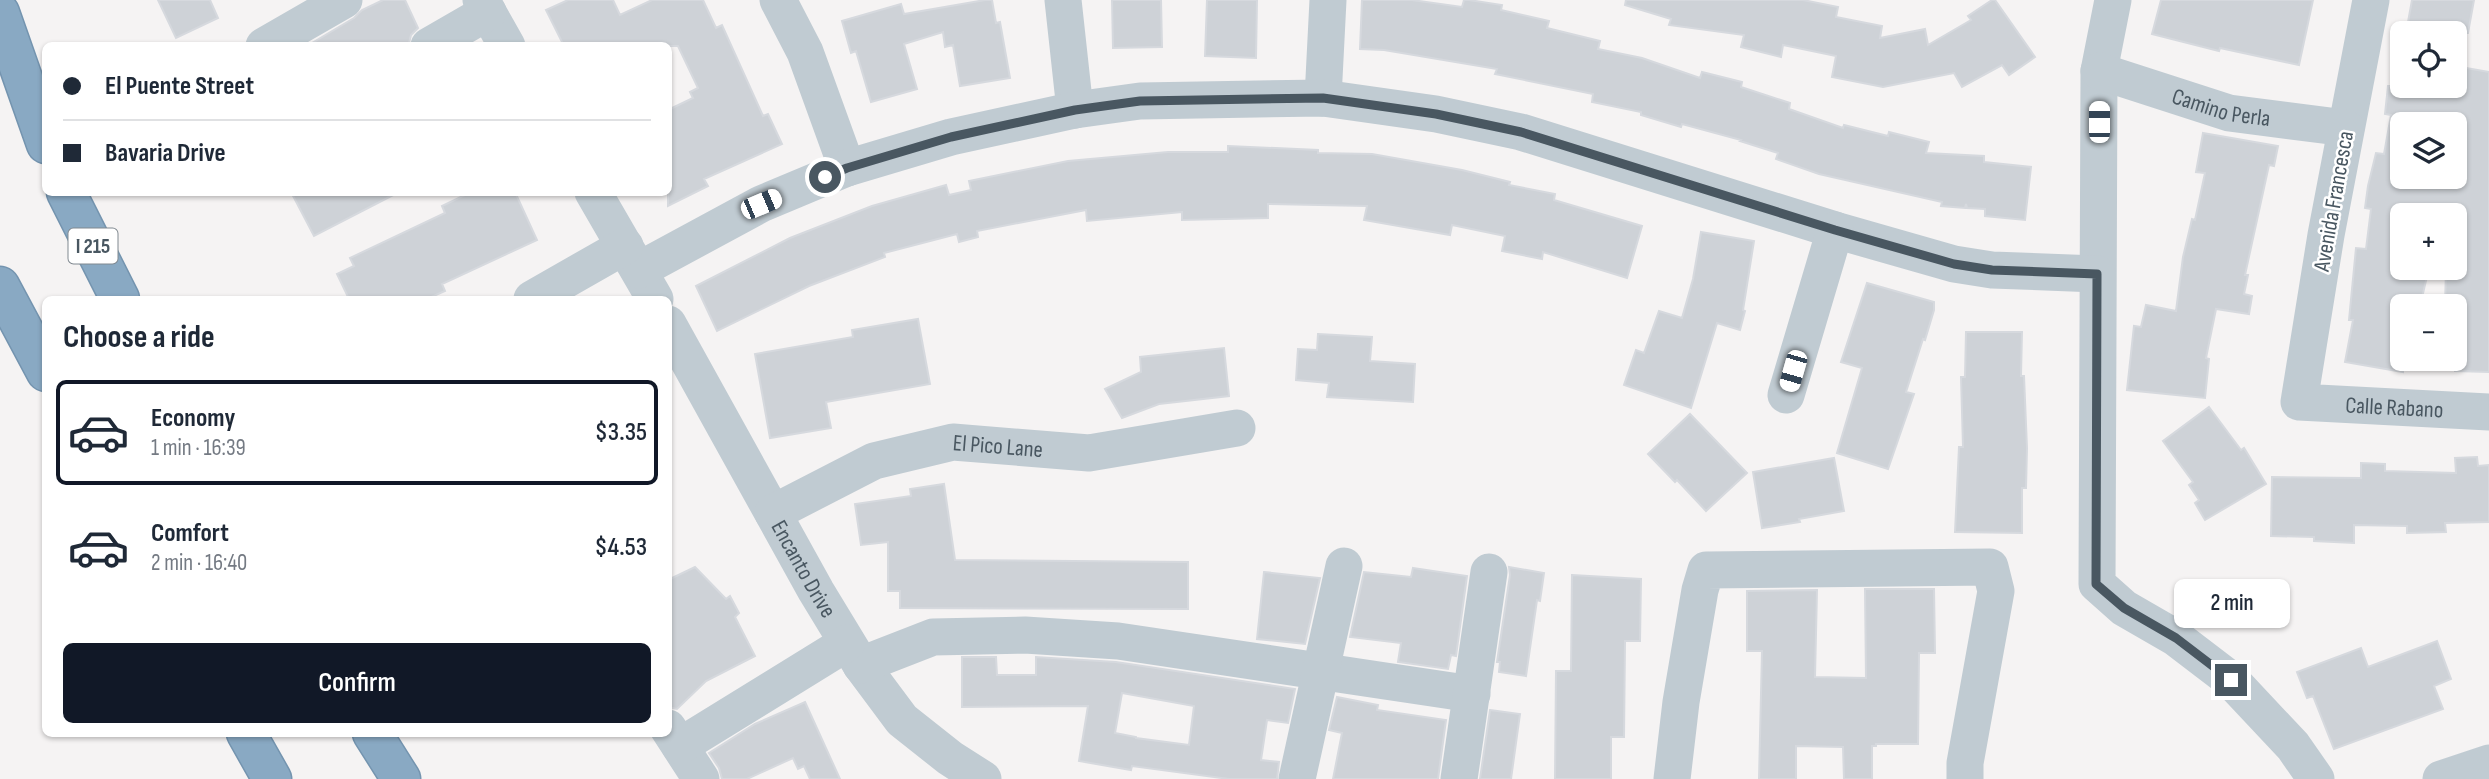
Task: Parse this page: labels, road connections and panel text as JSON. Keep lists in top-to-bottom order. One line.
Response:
{"streets":{"highway":["I 215"],"street":["Camino Perla","Avenida Francesca","Calle Rabano","El Pico Lane","Encanto Drive"]},"crossings":[["Camino Perla","Avenida Francesca"],["Avenida Francesca","Calle Rabano"],["El Pico Lane","Encanto Drive"]],"page":{"map_buttons":["+","−"],"banner":["El Puente Street","Bavaria Drive"],"heading":"Choose a ride","list":[{"name":"Economy","note":"1 min · 16:39","value":"$3.35"},{"name":"Comfort","note":"2 min · 16:40","value":"$4.53"}],"bubble":"2 min","buttons":"Confirm"}}
